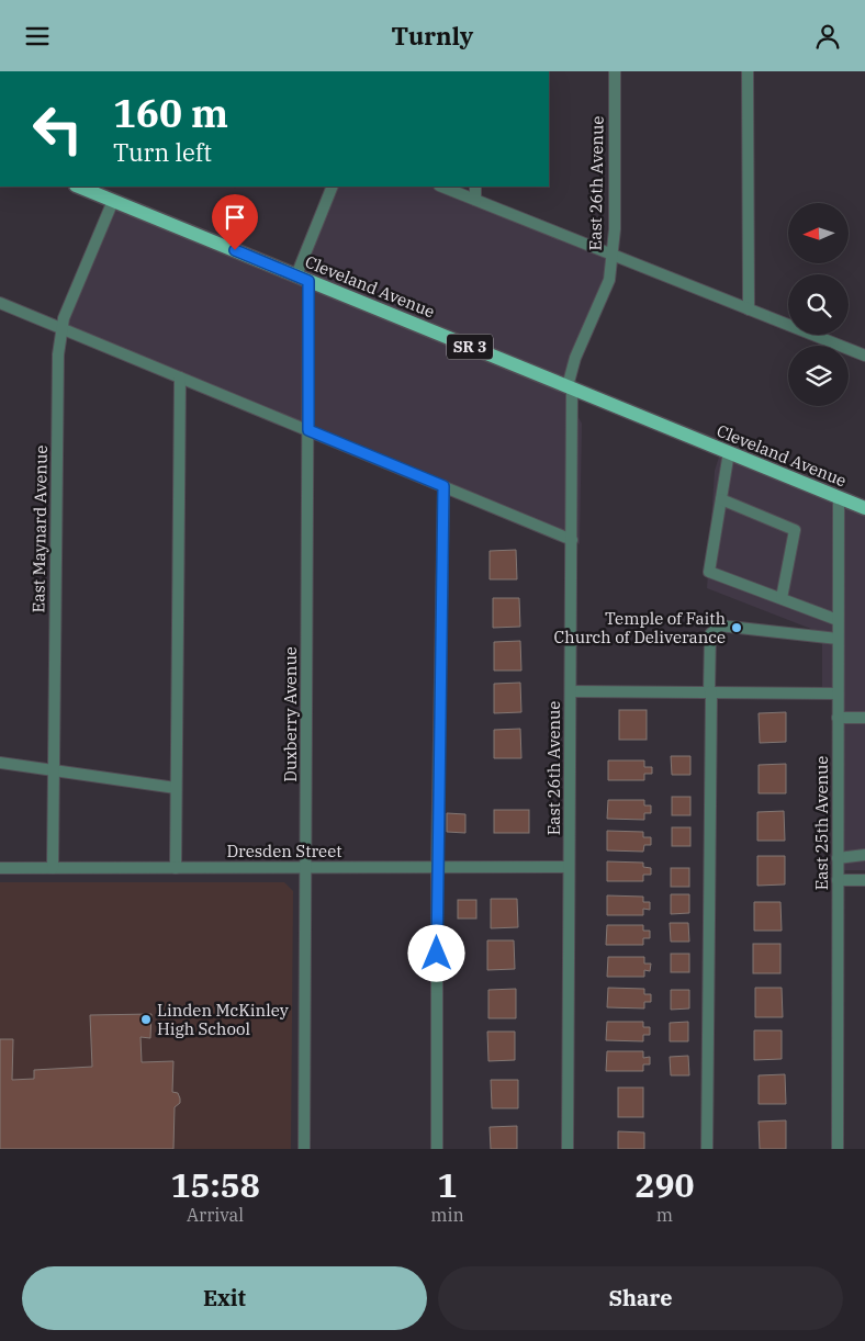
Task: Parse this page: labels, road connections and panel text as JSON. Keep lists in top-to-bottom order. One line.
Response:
{"streets":{"main road":["Cleveland Avenue","SR 3"],"street":["East 26th Avenue","East Maynard Avenue","Duxberry Avenue","East 25th Avenue","Dresden Street"]},"crossings":[["East 26th Avenue","Cleveland Avenue"],["East 26th Avenue","Dresden Street"],["Cleveland Avenue","East Maynard Avenue"],["Cleveland Avenue","Duxberry Avenue"],["Cleveland Avenue","East 25th Avenue"],["East Maynard Avenue","Dresden Street"],["Duxberry Avenue","Dresden Street"]],"places":["Temple of Faith Church of Deliverance","Linden McKinley High School"],"north":"left","page":{"header":"Turnly","turn":["160 m","Turn left"],"eta":["15:58","Arrival","1","min","290","m"],"buttons":["Exit","Share"]}}
